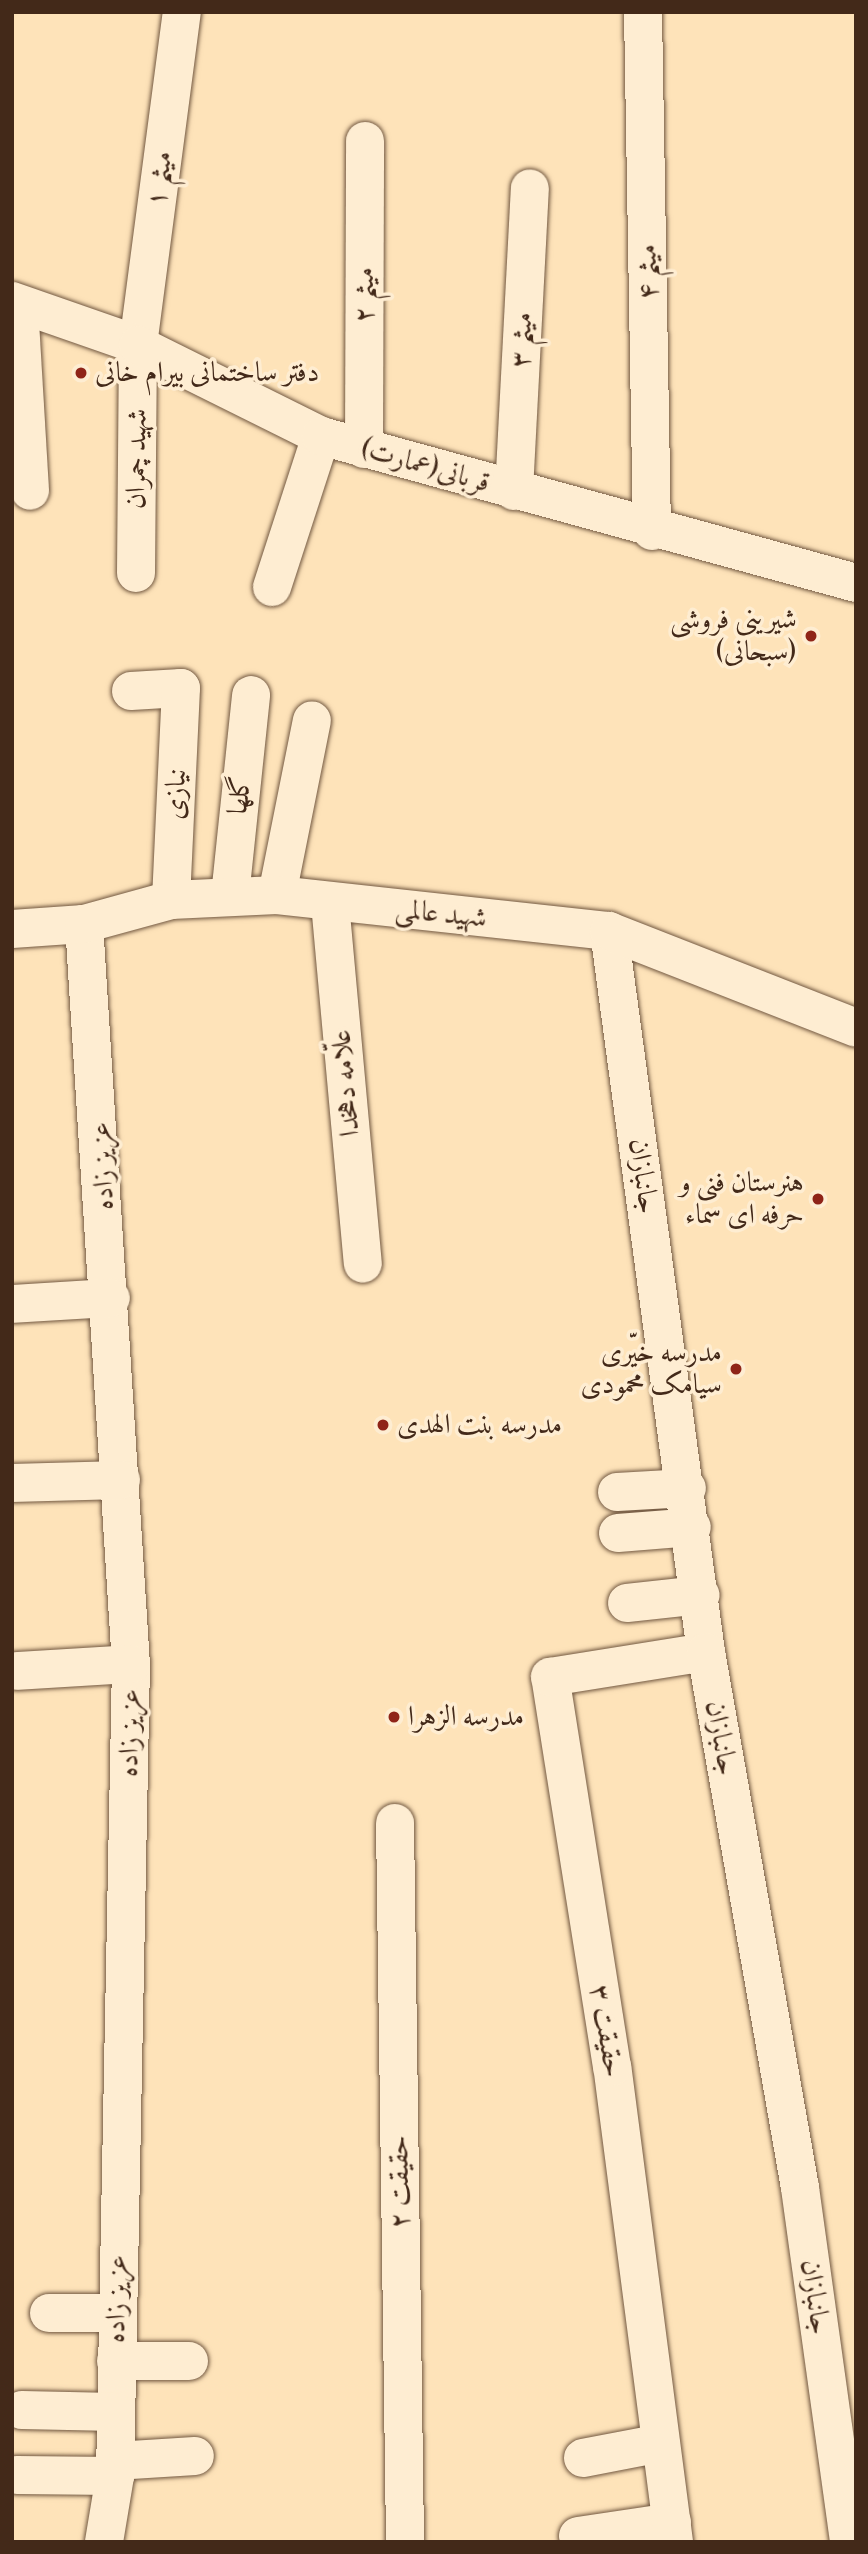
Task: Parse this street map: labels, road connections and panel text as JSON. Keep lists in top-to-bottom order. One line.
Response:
{"streets":{"street":["میثم ۱","میثم ۴","میثم ۲","میثم ۳","شهید چمران","(عمارت)قربانی","نیازی","گلها","شهید عالمی","علّامه دهخدا","عزیز زاده","جانبازان","حقیقت ۳","حقیقت ۲"]},"crossings":[["میثم ۱","شهید چمران"],["میثم ۱","(عمارت)قربانی"],["میثم ۴","(عمارت)قربانی"],["میثم ۲","(عمارت)قربانی"],["میثم ۳","(عمارت)قربانی"],["شهید چمران","(عمارت)قربانی"],["نیازی","شهید عالمی"],["گلها","شهید عالمی"],["شهید عالمی","علّامه دهخدا"],["شهید عالمی","عزیز زاده"],["شهید عالمی","جانبازان"],["جانبازان","حقیقت ۳"]],"places":["دفتر ساختمانی بیرام خانی","شیرینی فروشی (سبحانی)","هنرستان فنی و حرفه ای سماء","مدرسه خیّری سیامک محمودی","مدرسه بنت الهدی","مدرسه الزهرا"]}
